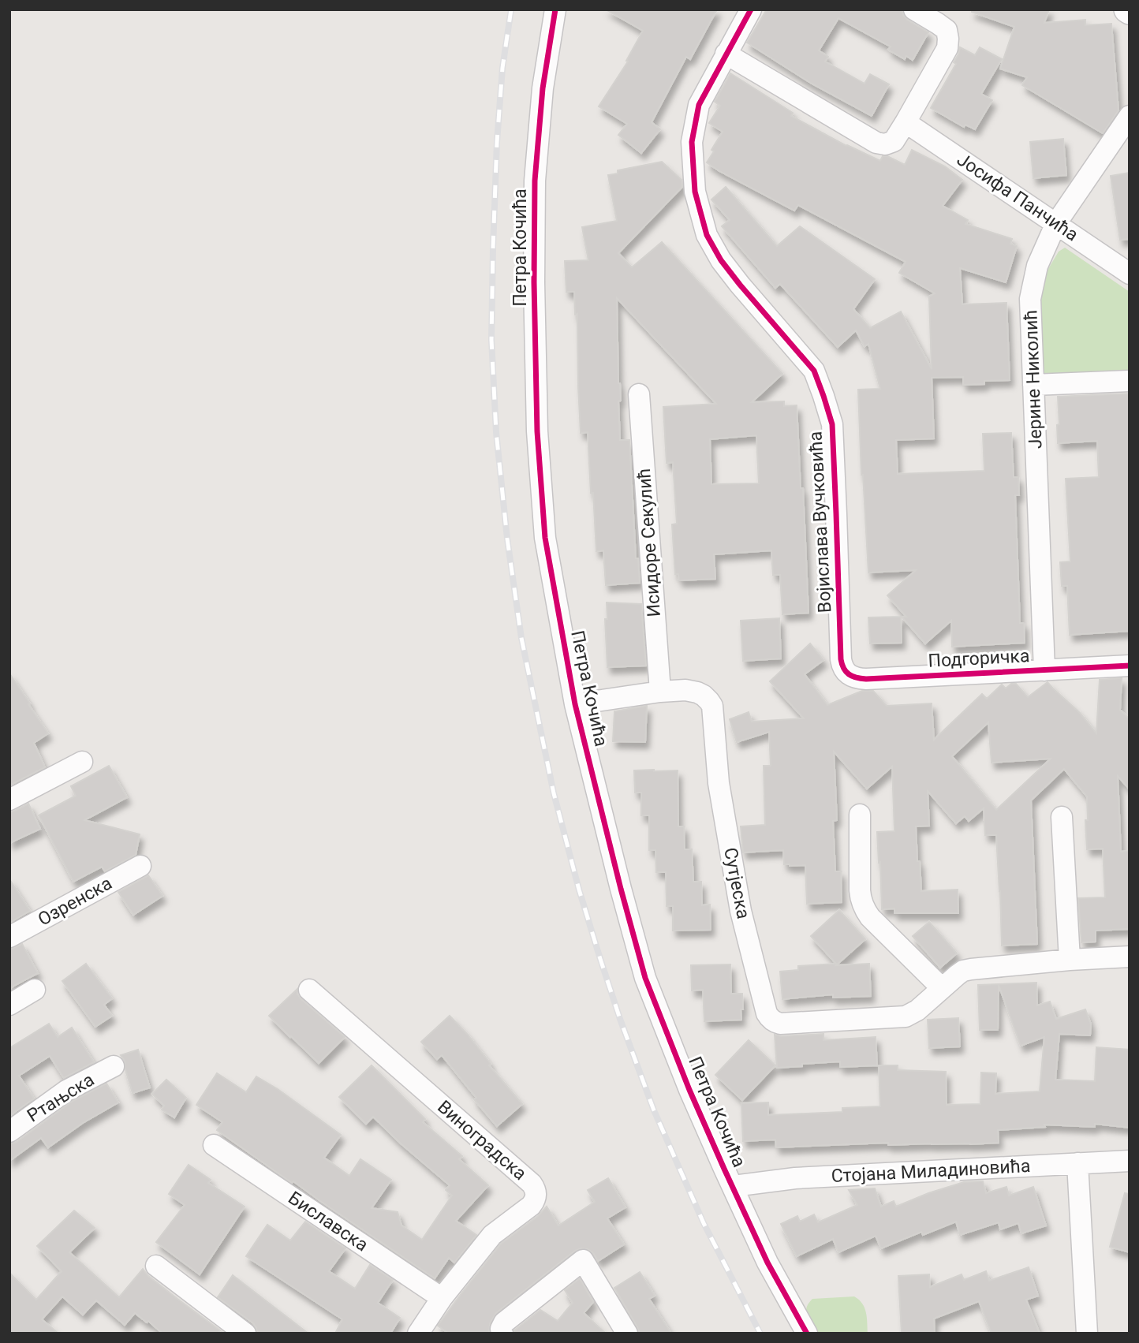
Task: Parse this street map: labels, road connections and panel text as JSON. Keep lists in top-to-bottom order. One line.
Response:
{"streets":{"street":["Јосифа Панчића","Петра Кочића","Јерине Николић","Војислава Вучковића","Исидоре Секулић","Подгоричка","Сутјеска","Озренска","Ртањска","Виноградска","Стојана Миладиновића","Биславска"]},"crossings":[["Јосифа Панчића","Јерине Николић"],["Петра Кочића","Сутјеска"],["Петра Кочића","Стојана Миладиновића"],["Јерине Николић","Подгоричка"],["Војислава Вучковића","Подгоричка"],["Исидоре Секулић","Сутјеска"],["Виноградска","Биславска"]]}
